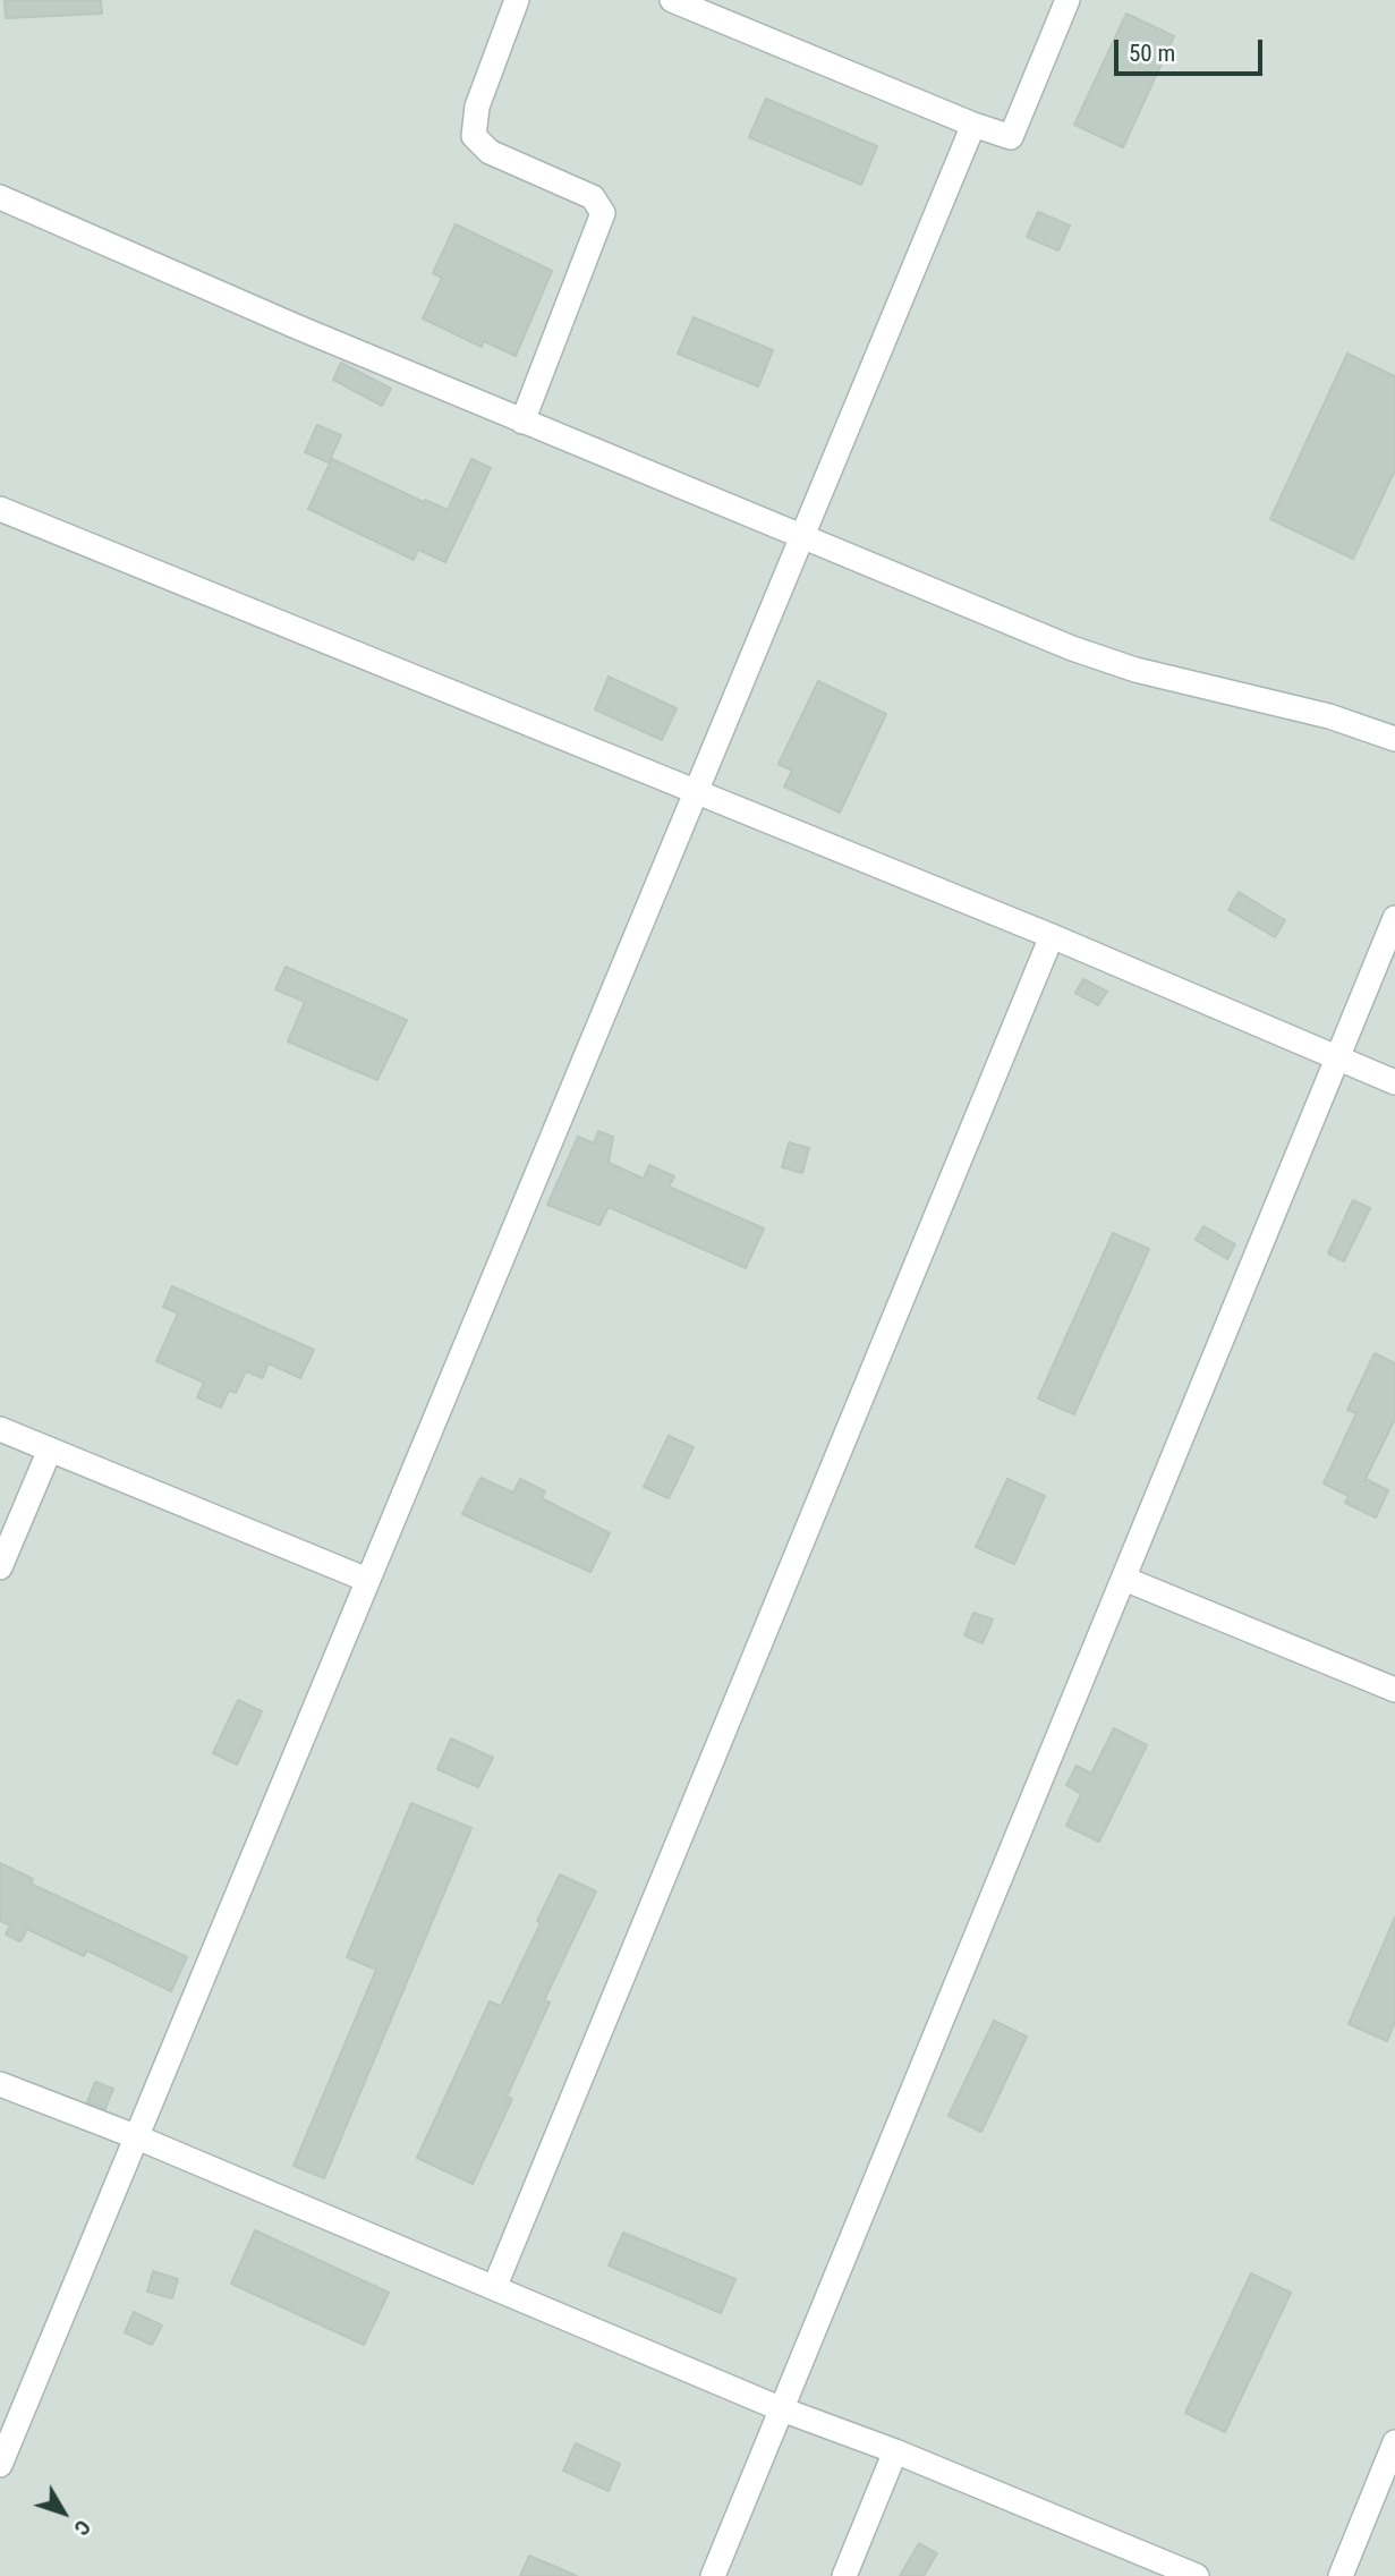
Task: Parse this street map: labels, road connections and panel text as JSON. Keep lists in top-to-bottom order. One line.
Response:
{"scale_bar":"50 m","north":"bottom right"}
